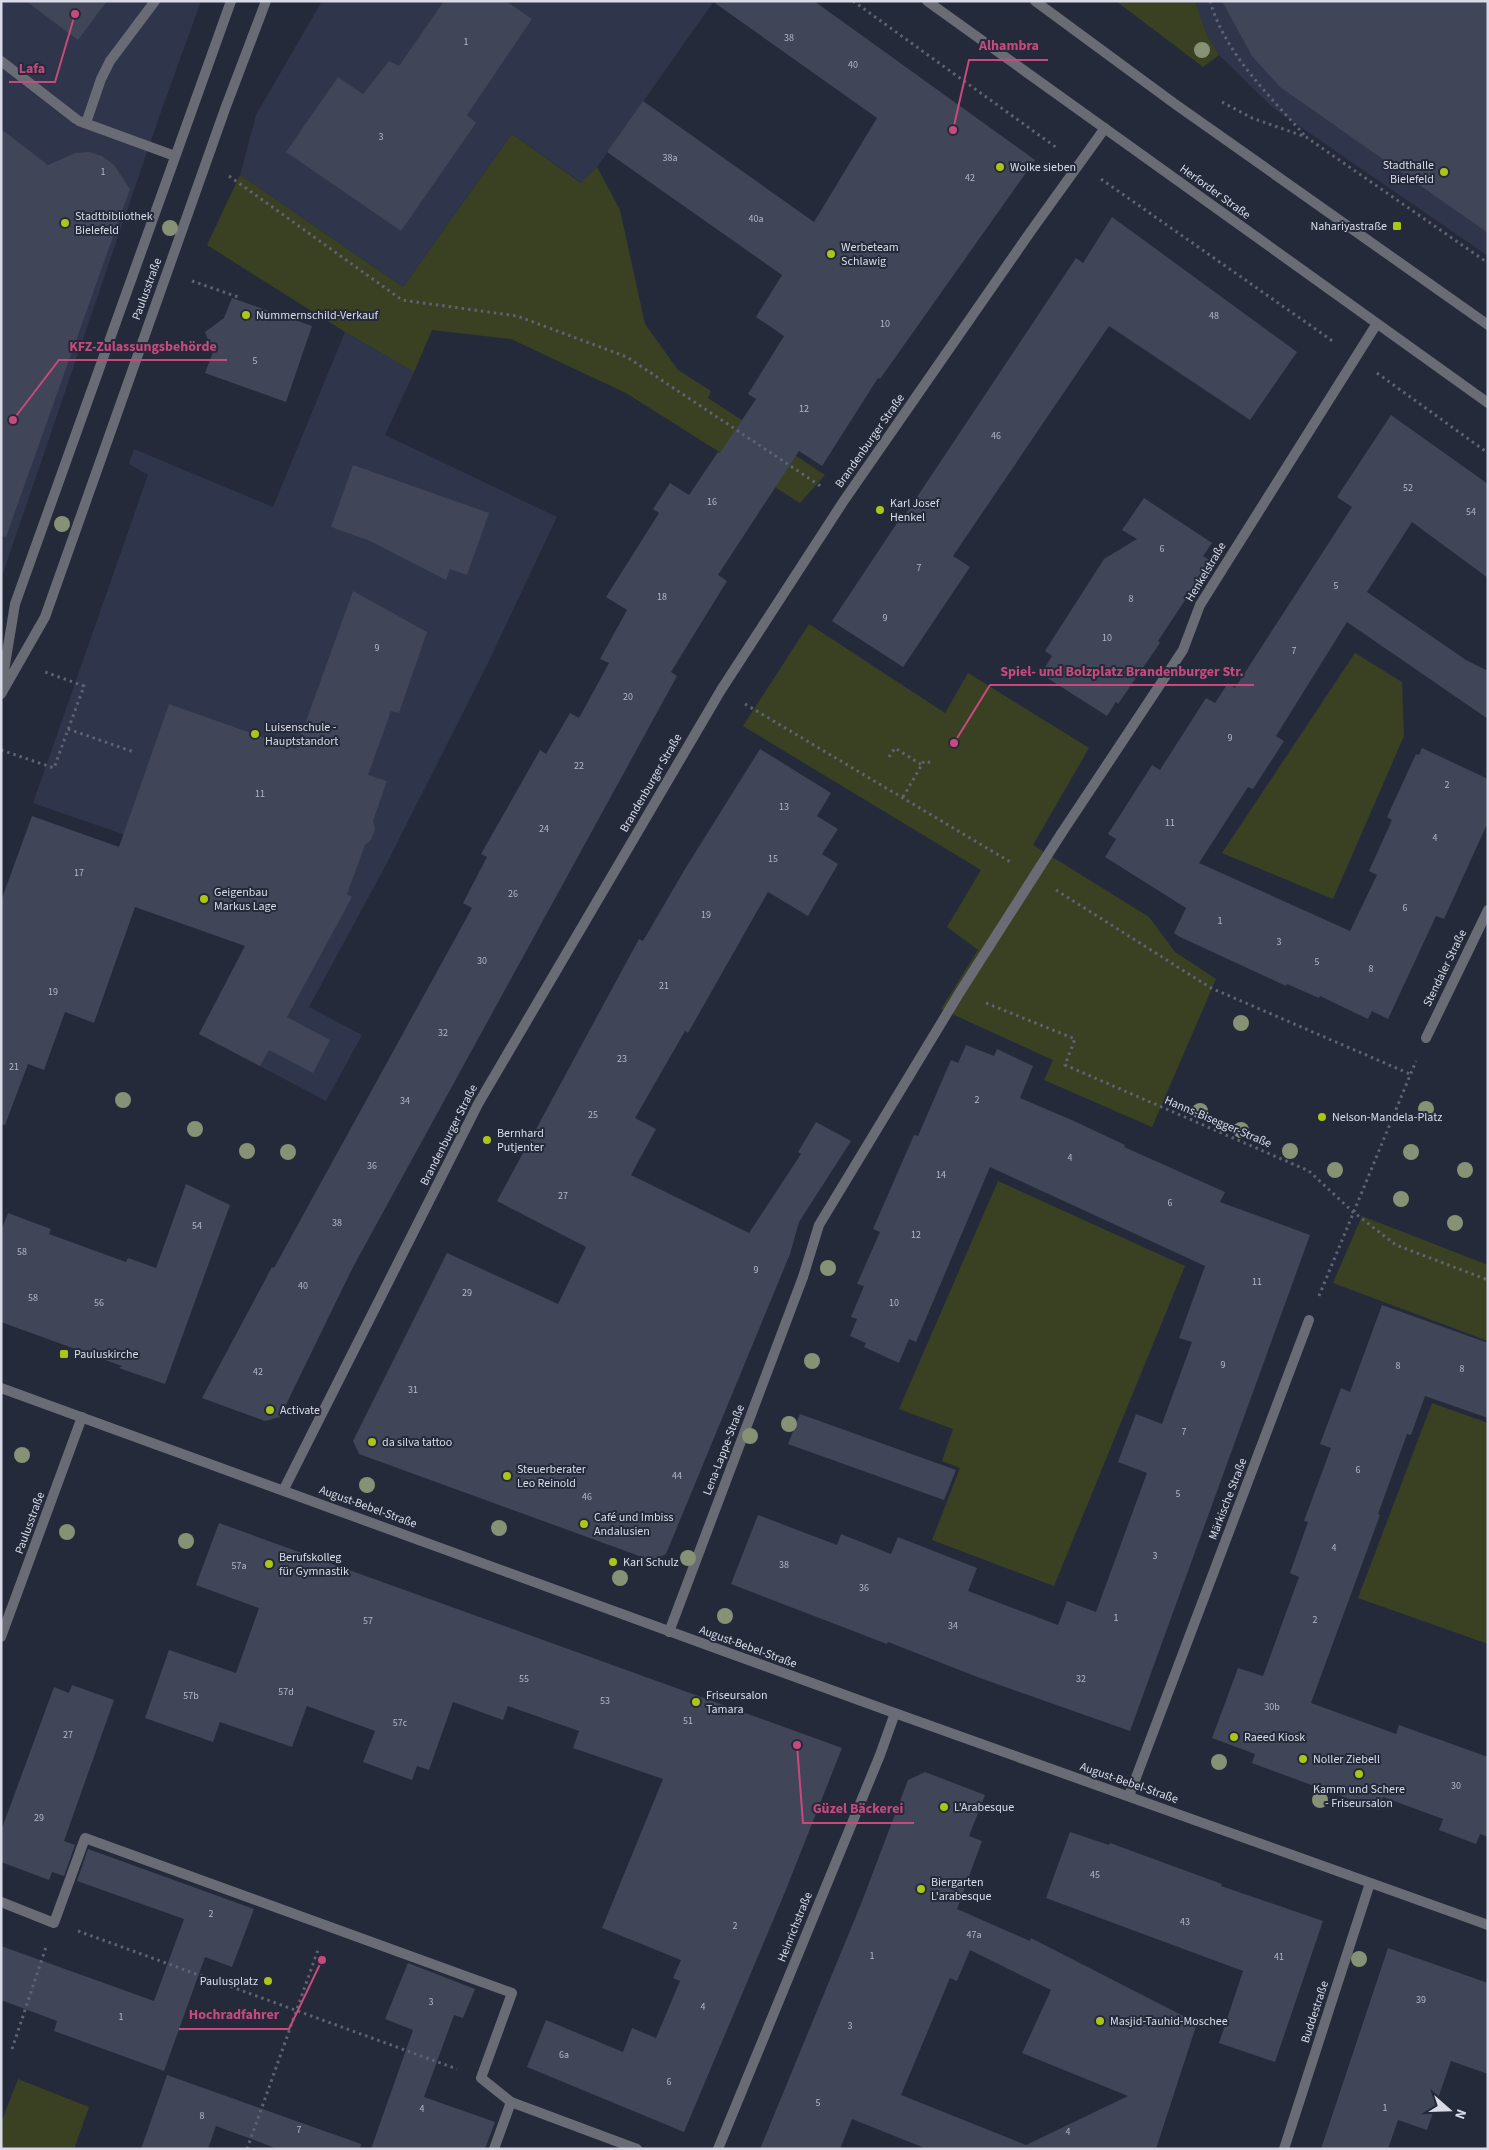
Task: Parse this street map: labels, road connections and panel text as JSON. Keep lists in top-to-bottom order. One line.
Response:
{"streets":{"street":["Herforder Straße","Paulusstraße","Brandenburger Straße","Henkelstraße","Stendaler Straße","Lena-Lappe-Straße","Märkische Straße","August-Bebel-Straße","Heinrichstraße","Buddestraße"],"path":["Hanns-Bisegger-Straße"]},"crossings":[["Herforder Straße","Brandenburger Straße"],["Herforder Straße","Henkelstraße"],["Paulusstraße","August-Bebel-Straße"],["Brandenburger Straße","August-Bebel-Straße"],["Henkelstraße","Hanns-Bisegger-Straße"],["Henkelstraße","Lena-Lappe-Straße"],["Hanns-Bisegger-Straße","Lena-Lappe-Straße"],["Lena-Lappe-Straße","August-Bebel-Straße"],["Märkische Straße","August-Bebel-Straße"],["August-Bebel-Straße","Heinrichstraße"],["August-Bebel-Straße","Buddestraße"]],"places":{"other":["Lafa","Alhambra","Wolke sieben","Stadthalle Bielefeld","Stadtbibliothek Bielefeld","Werbeteam Schlawig","Nummernschild-Verkauf","KFZ-Zulassungsbehörde","Karl Josef Henkel","Luisenschule - Hauptstandort","Spiel- und Bolzplatz Brandenburger Str.","Geigenbau Markus Lage","Nelson-Mandela-Platz","Bernhard Putjenter","Activate","da silva tattoo","Steuerberater Leo Reinold","Café und Imbiss Andalusien","Karl Schulz","Berufskolleg für Gymnastik","Friseursalon Tamara","Raeed Kiosk","Güzel Bäckerei","Noller Ziebell","Kamm und Schere - Friseursalon","L'Arabesque","Biergarten L'arabesque","Hochradfahrer","Paulusplatz","Masjid-Tauhid-Moschee"],"transit":["Nahariyastraße","Pauluskirche"]},"house_numbers":["38","1","40","3","38a","1","42","40a","48","10","5","12","46","52","16","54","6","7","5","18","8","9","10","9","7","20","9","22","2","11","13","11","24","4","15","17","26","6","19","1","3","30","5","8","21","19","32","23","21","2","34","25","4","36","14","27","6","38","54","12","58","9","11","40","29","58","56","10","9","8","8","42","31","7","6","44","5","46","4","3","38","57a","36","1","2","57","34","55","32","57d","57b","53","30b","51","57c","27","30","29","45","2","43","2","47a","1","41","39","3","4","1","3","6a","6","5","1","4","8","7","4"],"north":"right"}
